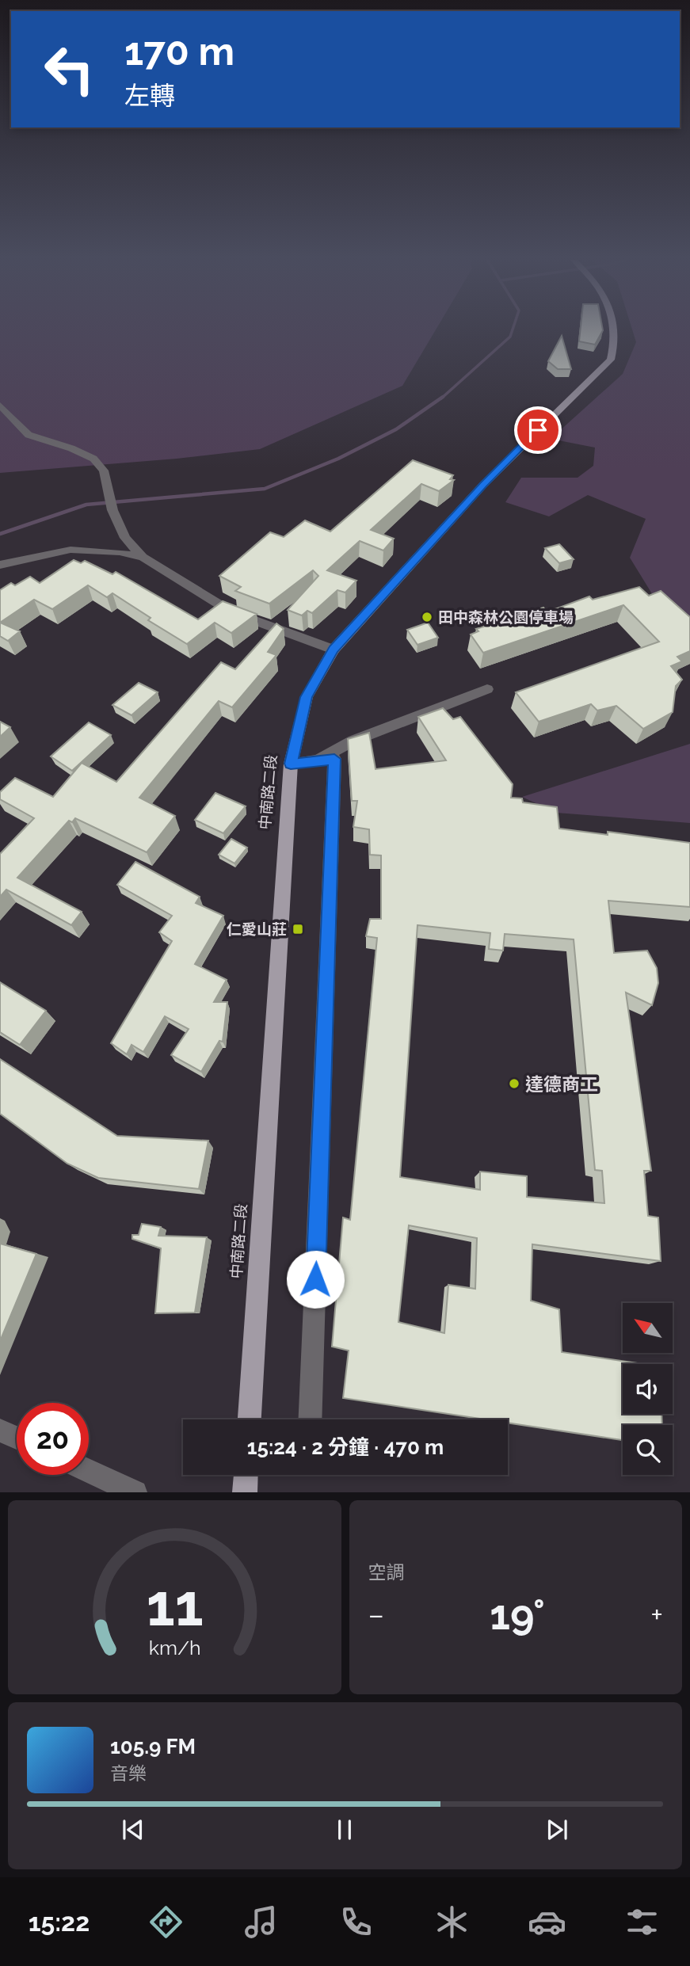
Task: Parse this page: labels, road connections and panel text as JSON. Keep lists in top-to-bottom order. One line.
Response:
{"streets":{"main road":["中南路二段"]},"places":{"other":["田中森林公園停車場","達德商工"],"transit":["仁愛山莊"]},"north":"top left","page":{"turn":["170 m","左轉"],"limit":"20","trip":"15:24 · 2 分鐘 · 470 m","tile":"空調","heat":["−","19°","+"],"song":["105.9 FM","音樂"],"tabs":"15:22","gauge":["11","km/h"]}}
